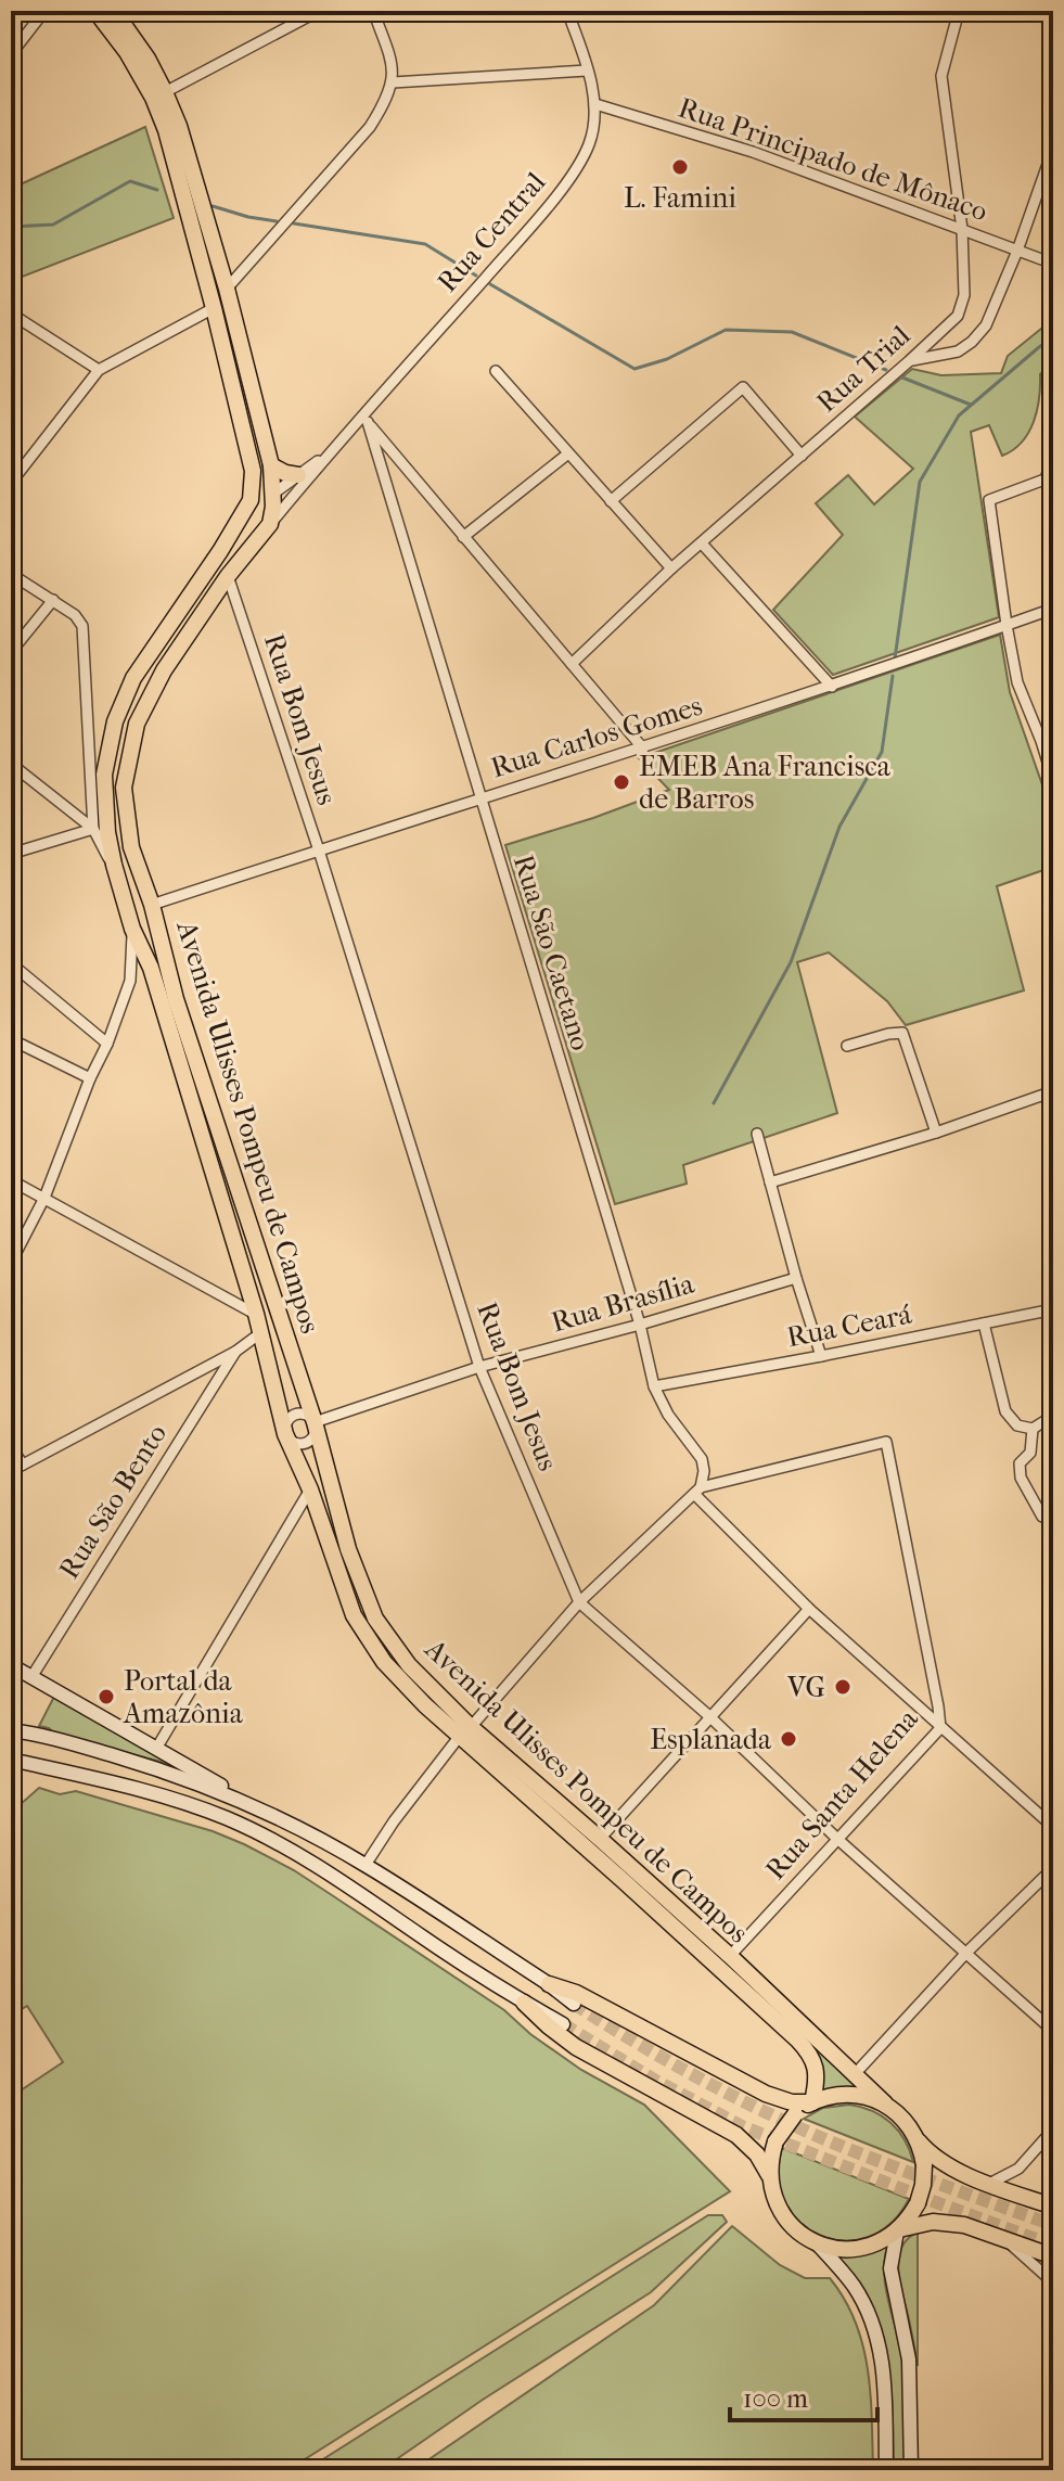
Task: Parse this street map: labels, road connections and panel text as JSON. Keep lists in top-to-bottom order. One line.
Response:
{"streets":{"main road":["Avenida Ulisses Pompeu de Campos"],"street":["Rua Principado de Mônaco","Rua Central","Rua Trial","Rua Bom Jesus","Rua Carlos Gomes","Rua São Caetano","Rua Brasília","Rua Ceará","Rua São Bento","Rua Santa Helena"]},"crossings":[["Rua Principado de Mônaco","Rua Central"],["Rua Principado de Mônaco","Rua Trial"],["Rua Central","Rua São Caetano"],["Rua Central","Avenida Ulisses Pompeu de Campos"],["Rua Bom Jesus","Rua Carlos Gomes"],["Rua Bom Jesus","Avenida Ulisses Pompeu de Campos"],["Rua Bom Jesus","Rua Brasília"],["Rua Bom Jesus","Rua Santa Helena"],["Rua Carlos Gomes","Rua São Caetano"],["Rua Carlos Gomes","Avenida Ulisses Pompeu de Campos"],["Rua São Caetano","Rua Brasília"],["Rua São Caetano","Rua Ceará"],["Rua São Caetano","Rua Santa Helena"],["Avenida Ulisses Pompeu de Campos","Rua Brasília"],["Avenida Ulisses Pompeu de Campos","Rua Santa Helena"]],"places":["L. Famini","EMEB Ana Francisca de Barros","VG","Portal da Amazônia","Esplanada"],"scale_bar":"100 m"}
